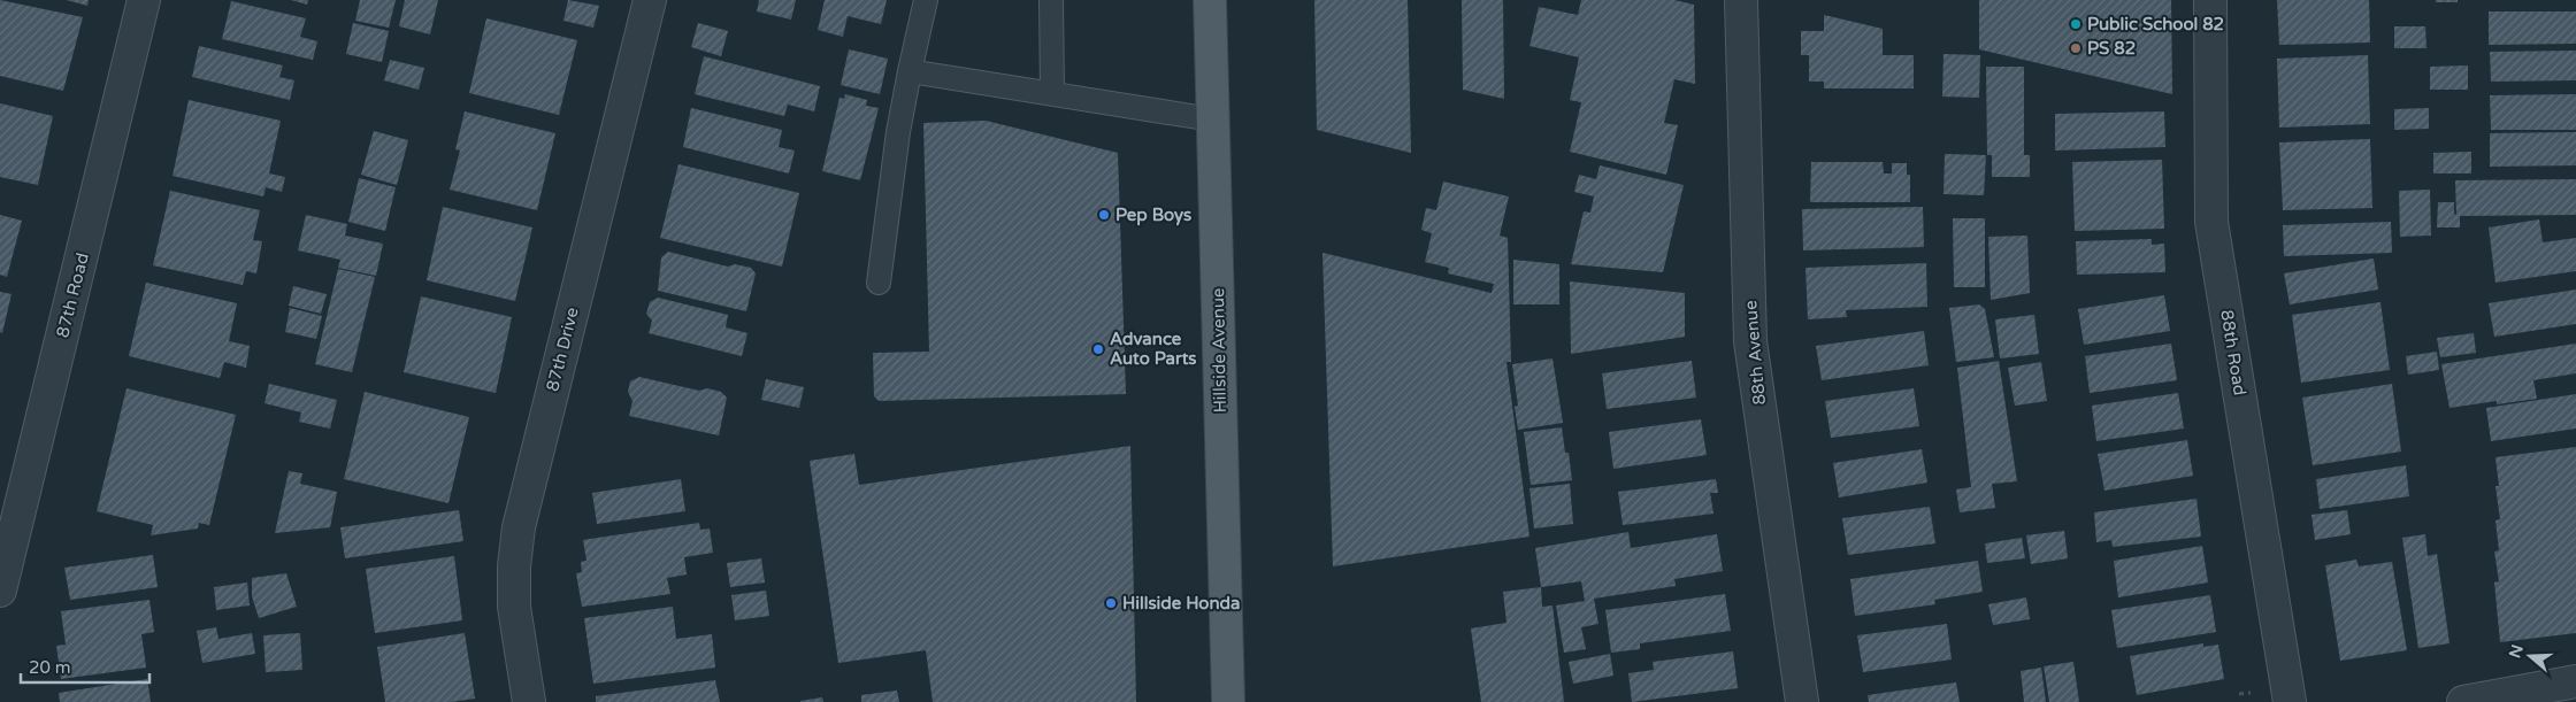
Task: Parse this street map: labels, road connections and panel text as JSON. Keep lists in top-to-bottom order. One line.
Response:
{"streets":{"main road":["Hillside Avenue"],"street":["87th Road","87th Drive","88th Avenue","88th Road"]},"places":["Public School 82","PS 82","Pep Boys","Advance Auto Parts","Hillside Honda"],"scale_bar":"20 m","north":"left"}
